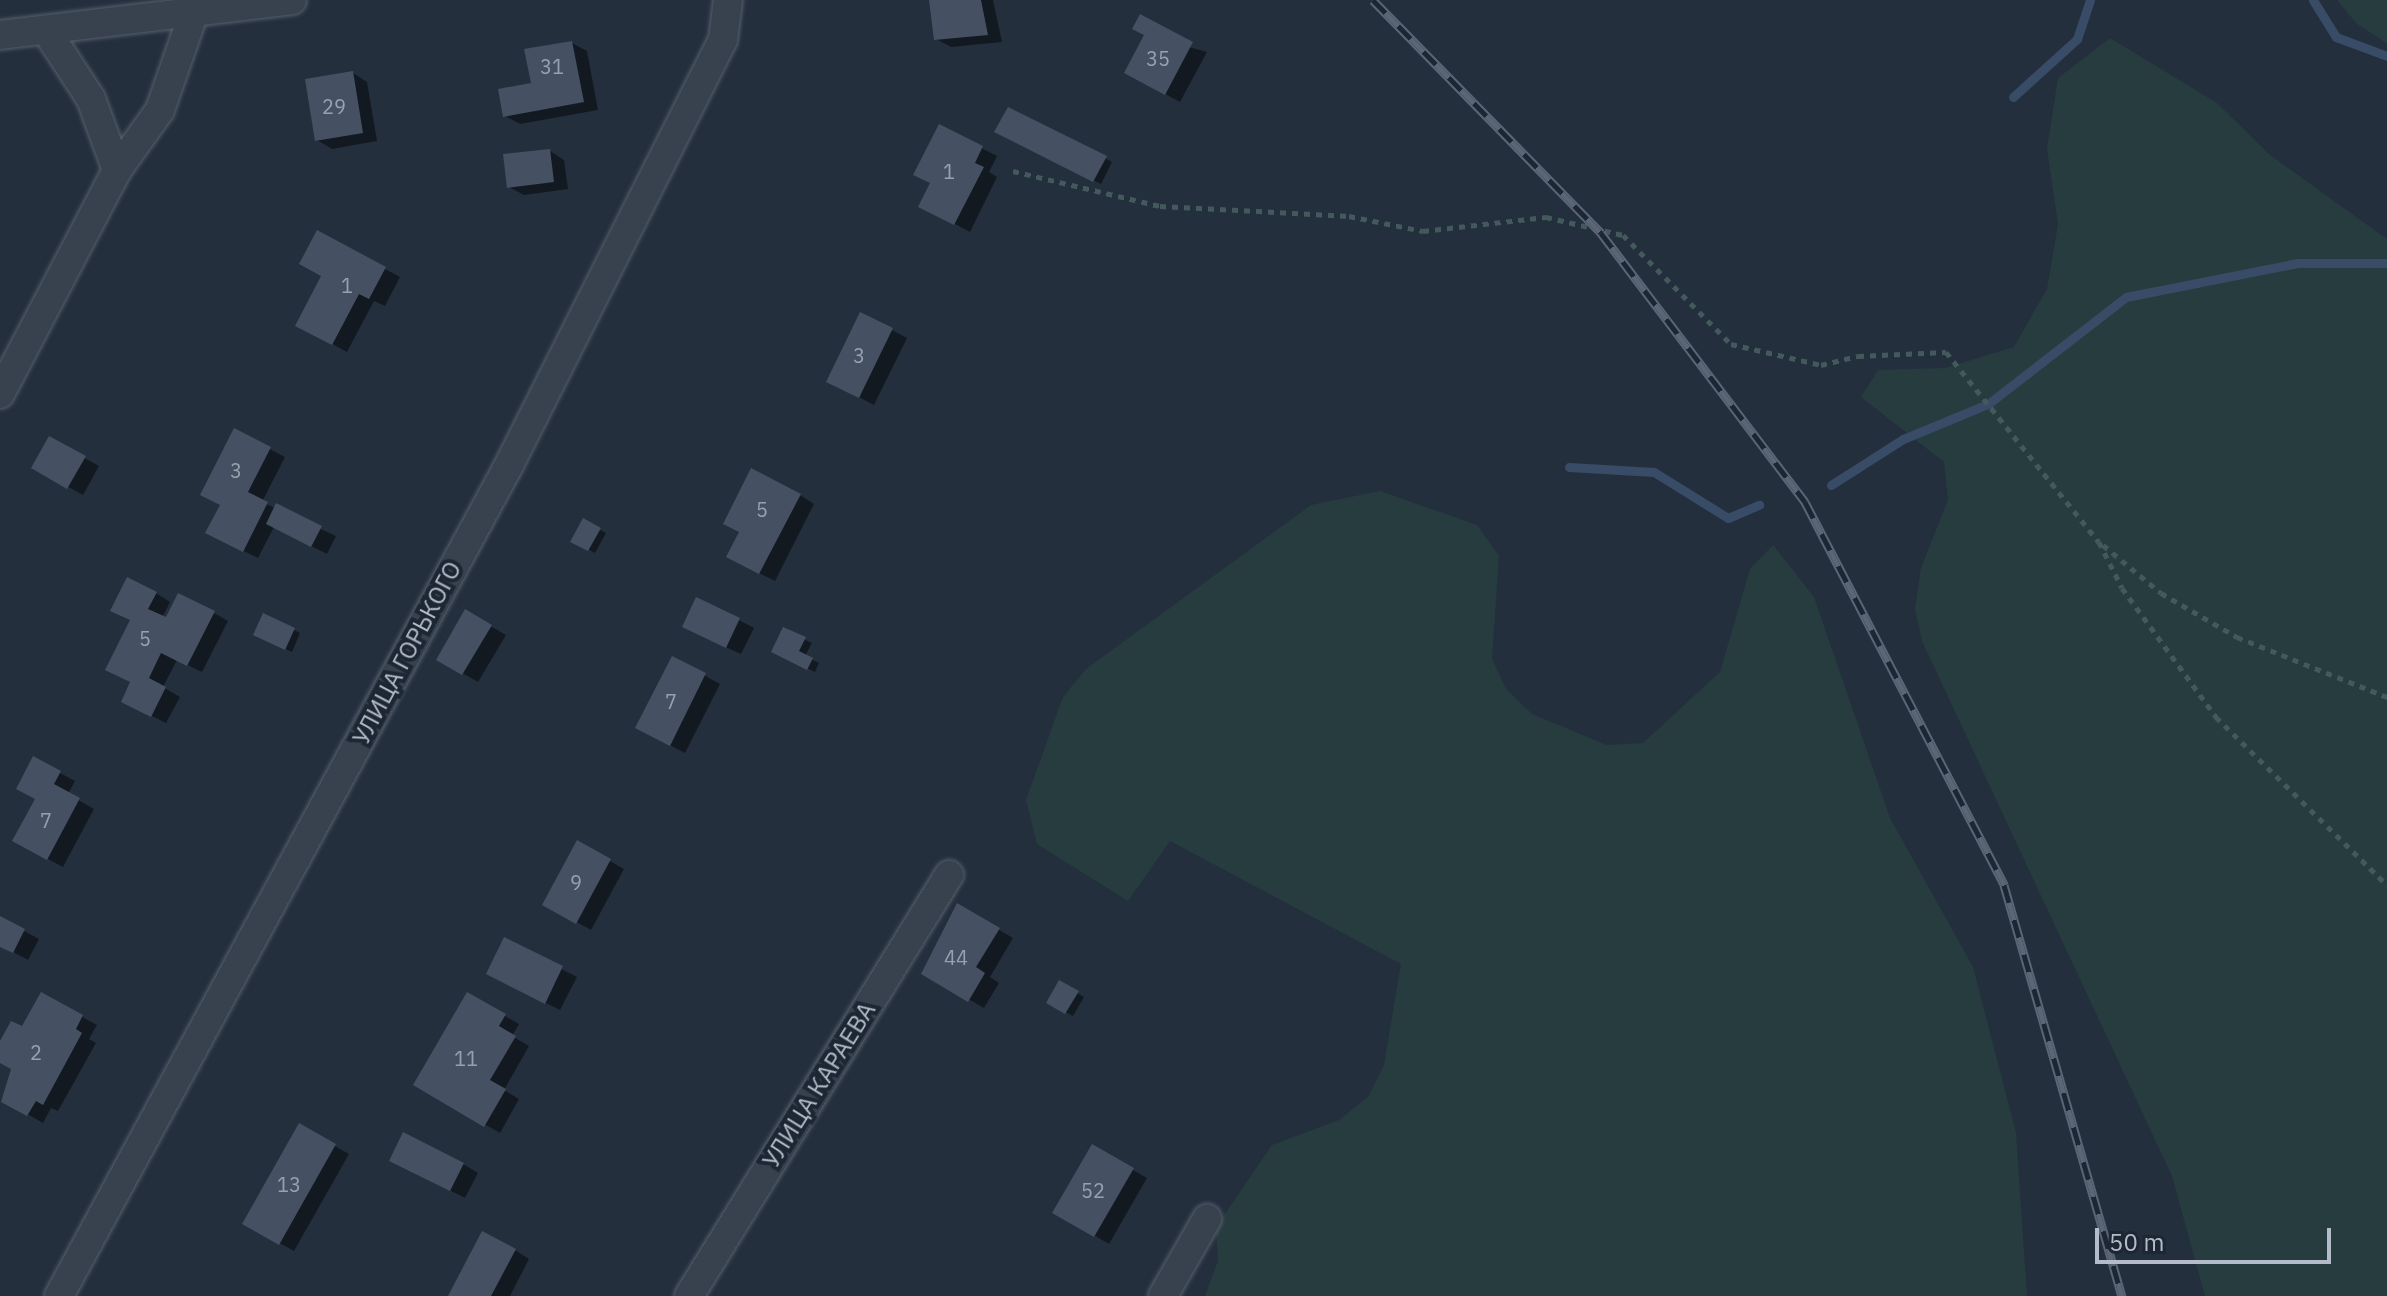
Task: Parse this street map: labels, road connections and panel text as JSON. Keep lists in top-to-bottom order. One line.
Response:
{"streets":{"street":["УЛИЦА ГОРЬКОГО","УЛИЦА КАРАЕВА"]},"house_numbers":["35","31","29","1","1","3","3","5","5","7","7","9","44","2","11","13","52"],"scale_bar":"50 m"}
